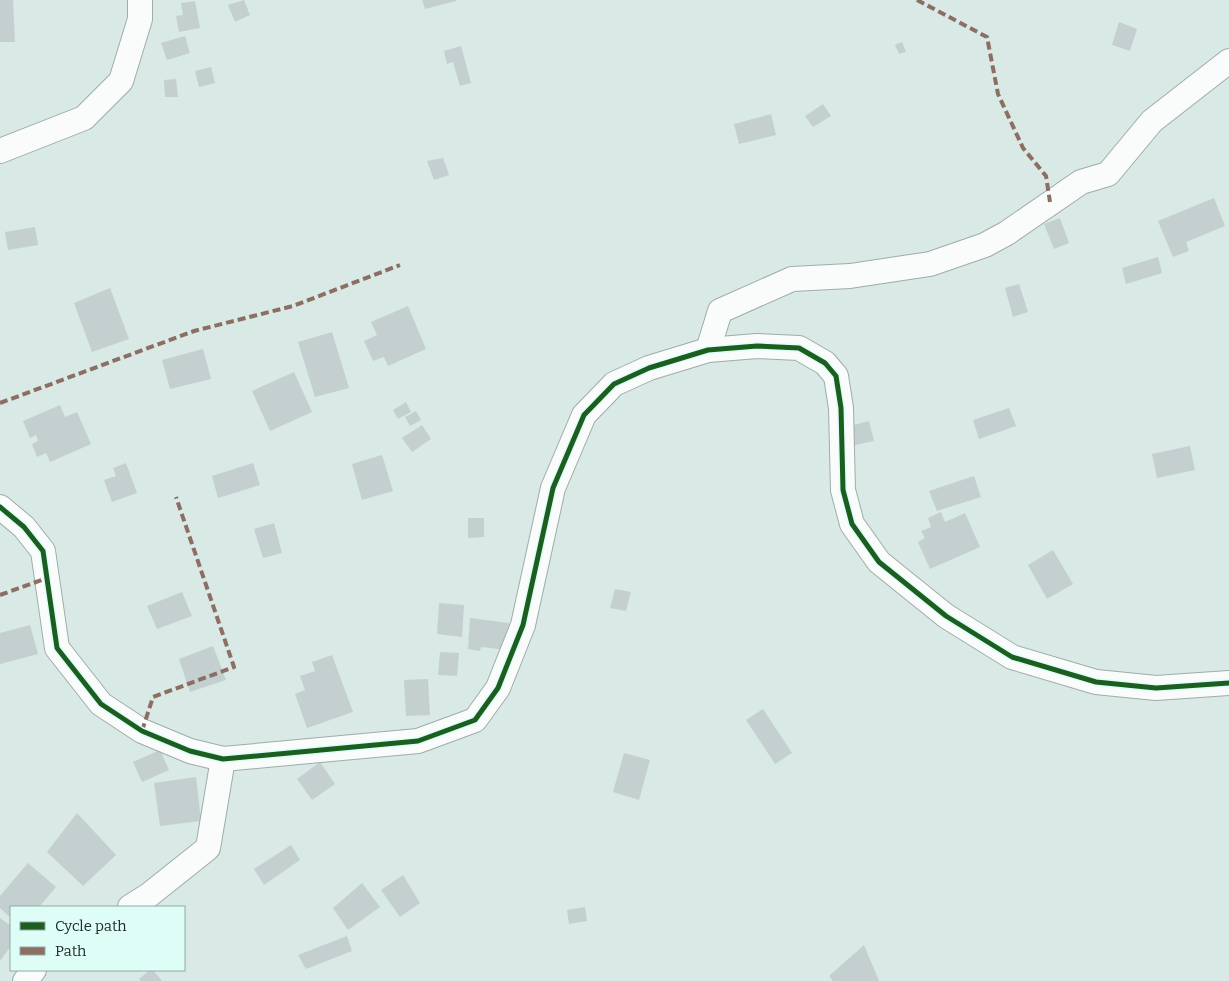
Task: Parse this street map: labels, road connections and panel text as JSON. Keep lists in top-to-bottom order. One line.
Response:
{"legend":["Cycle path","Path"]}
